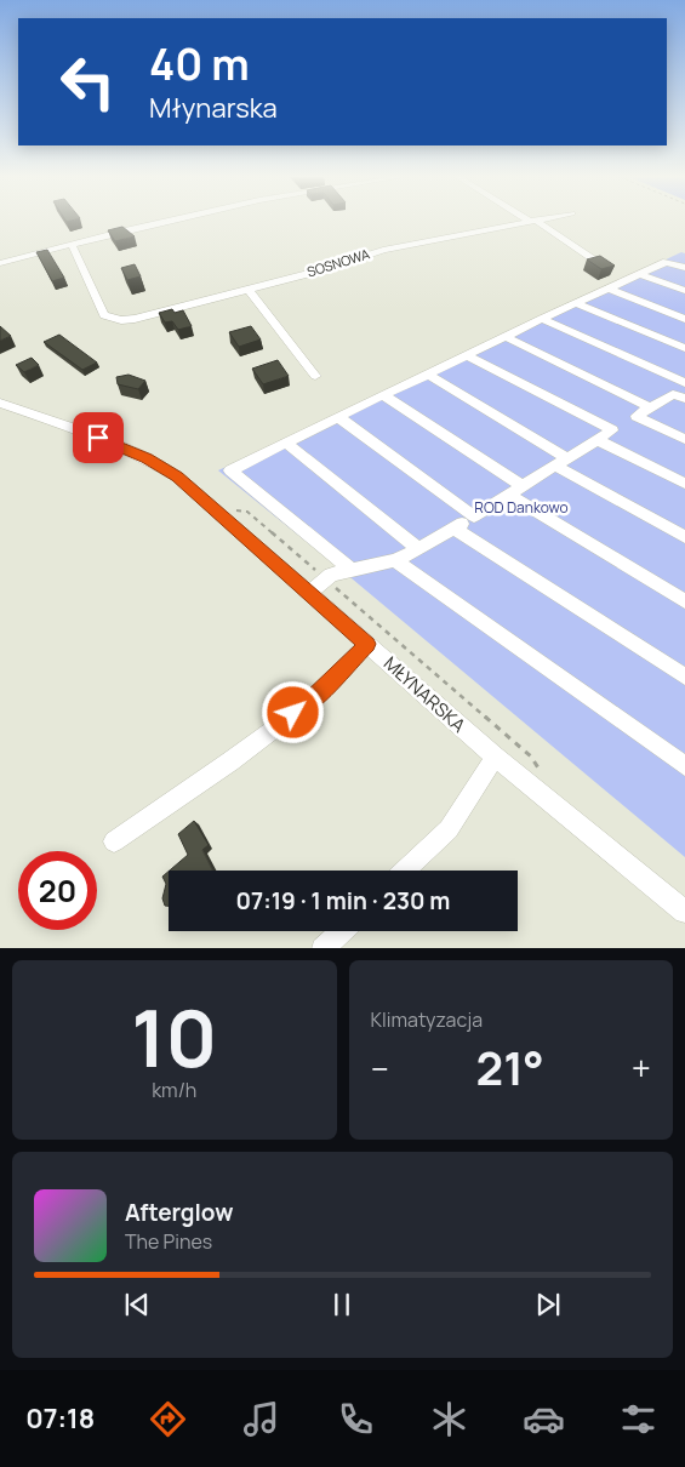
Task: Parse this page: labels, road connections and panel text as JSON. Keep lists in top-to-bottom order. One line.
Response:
{"streets":{"street":["SOSNOWA","MŁYNARSKA"]},"parks":["ROD Dankowo"],"page":{"turn":["40 m","Młynarska"],"limit":"20","trip":"07:19 · 1 min · 230 m","tile":[["10","km/h"],"Klimatyzacja"],"heat":["−","21°","+"],"song":["Afterglow","The Pines"],"tabs":"07:18"}}
